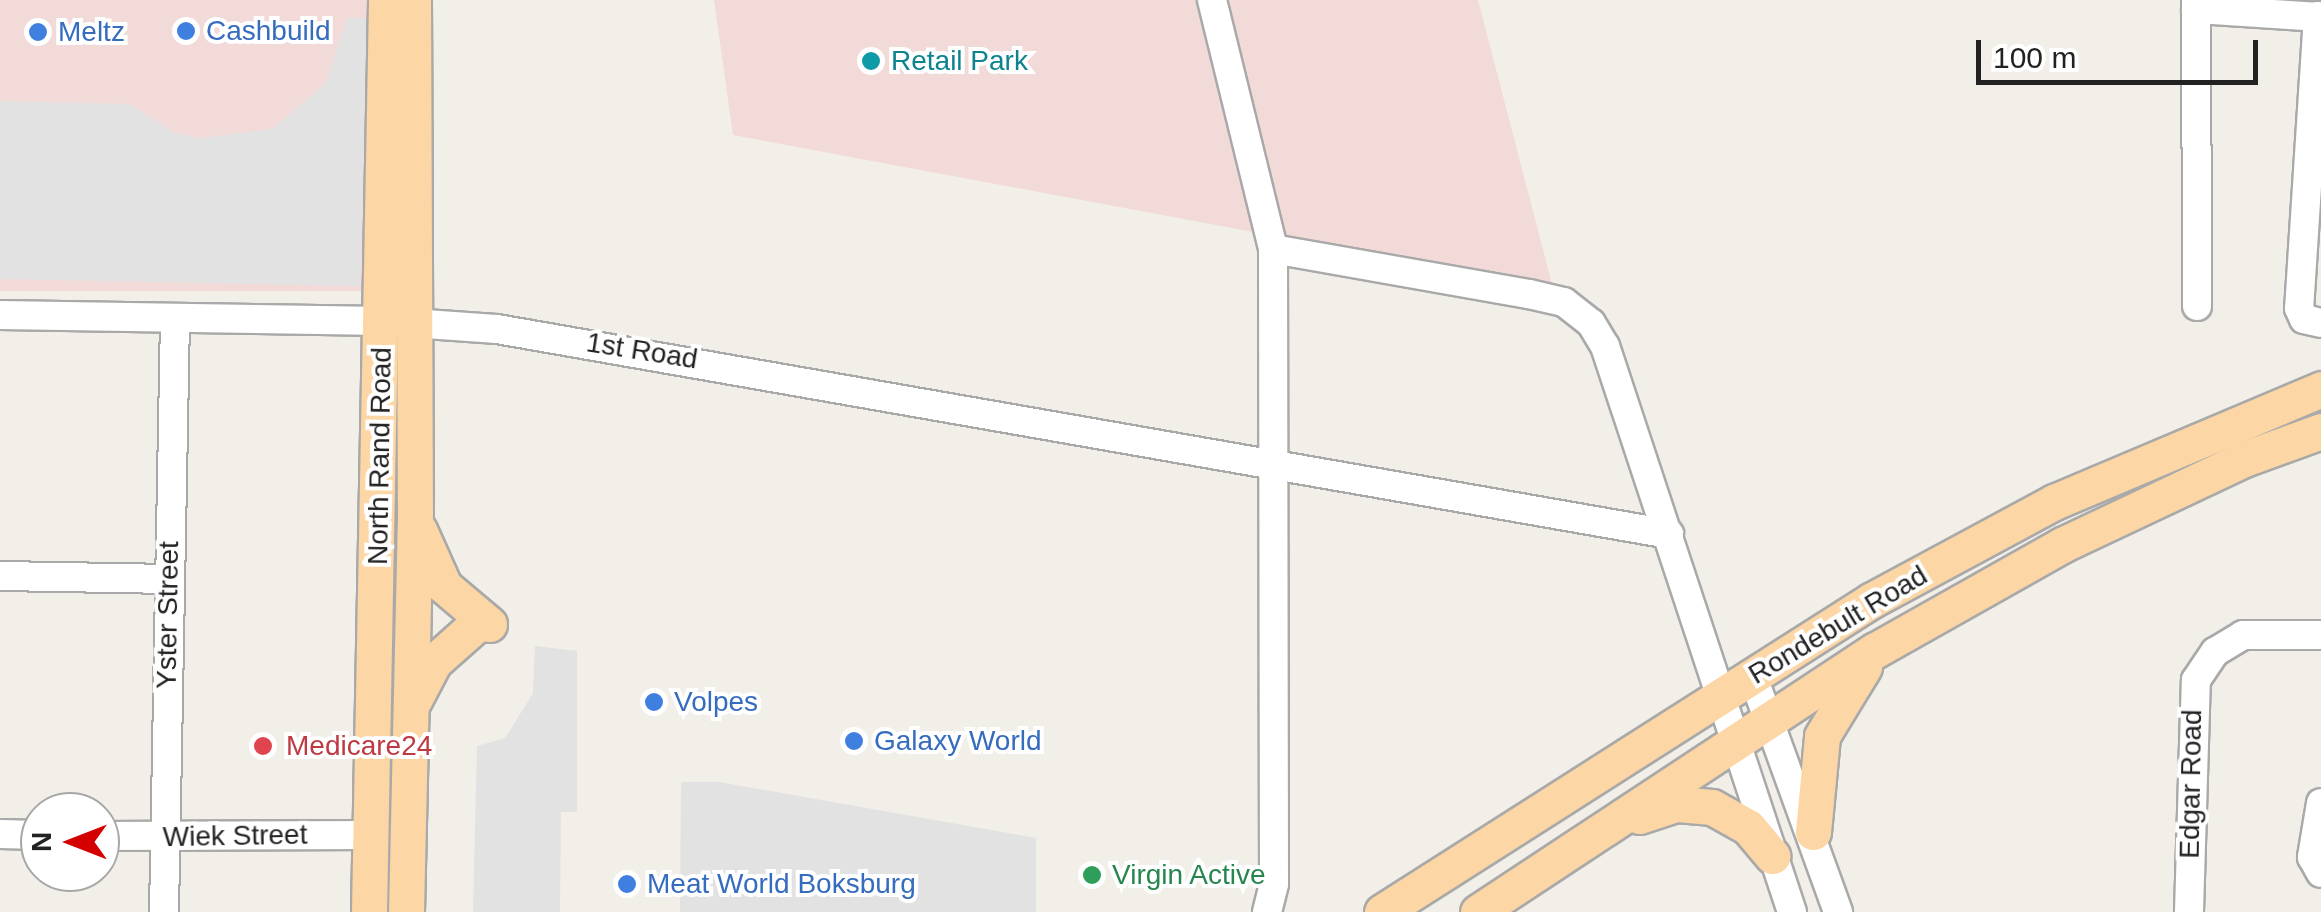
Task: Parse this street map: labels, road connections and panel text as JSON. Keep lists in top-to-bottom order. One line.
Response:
{"streets":{"main road":["North Rand Road","Rondebult Road"],"street":["1st Road","Yster Street","Edgar Road","Wiek Street"]},"crossings":[["1st Road","North Rand Road"],["1st Road","Yster Street"],["North Rand Road","Wiek Street"],["Yster Street","Wiek Street"]],"places":["Cashbuild","Meltz","Retail Park","Volpes","Galaxy World","Medicare24","Virgin Active","Meat World Boksburg"],"scale_bar":"100 m","north":"left"}
